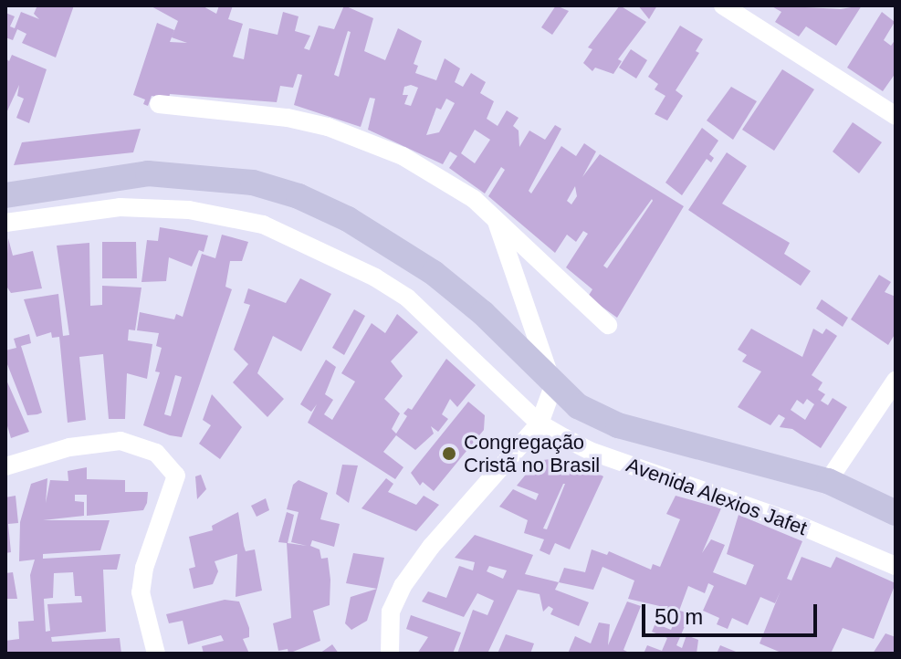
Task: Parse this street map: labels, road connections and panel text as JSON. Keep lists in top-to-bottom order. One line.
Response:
{"streets":{"main road":["Avenida Alexios Jafet"]},"places":["Congregação Cristã no Brasil"],"scale_bar":"50 m"}
